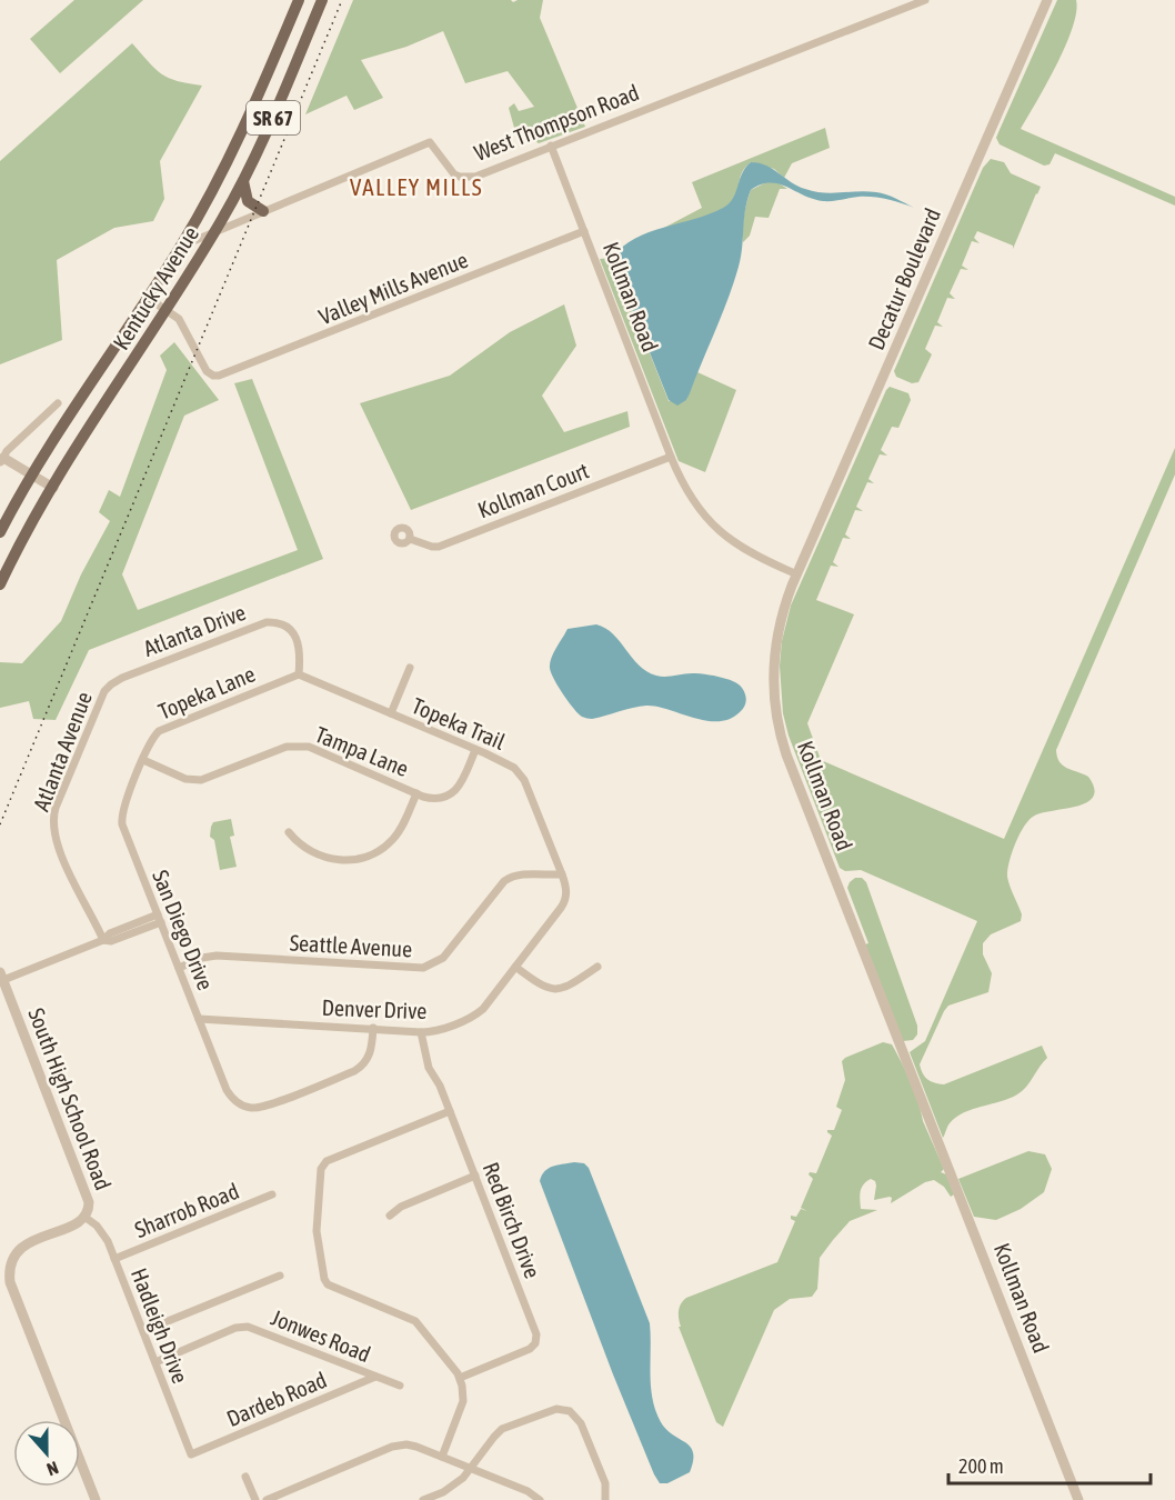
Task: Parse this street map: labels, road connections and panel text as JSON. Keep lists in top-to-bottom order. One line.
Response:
{"streets":{"main road":["SR 67","Kentucky Avenue"],"street":["West Thompson Road","Decatur Boulevard","Valley Mills Avenue","Kollman Road","Kollman Court","Atlanta Drive","Topeka Lane","Topeka Trail","Atlanta Avenue","Tampa Lane","San Diego Drive","Seattle Avenue","Denver Drive","South High School Road","Sharrob Road","Red Birch Drive","Hadleigh Drive","Jonwes Road","Dardeb Road"]},"crossings":[["West Thompson Road","Kentucky Avenue"],["West Thompson Road","Kollman Road"],["Decatur Boulevard","Kollman Road"],["Kentucky Avenue","Valley Mills Avenue"],["Valley Mills Avenue","Kollman Road"],["Kollman Road","Kollman Court"],["Atlanta Drive","Topeka Lane"],["Atlanta Drive","Topeka Trail"],["Atlanta Drive","Atlanta Avenue"],["Topeka Lane","Topeka Trail"],["Topeka Lane","Tampa Lane"],["Topeka Lane","San Diego Drive"],["Topeka Trail","Seattle Avenue"],["Topeka Trail","Denver Drive"],["Tampa Lane","San Diego Drive"],["San Diego Drive","Seattle Avenue"],["San Diego Drive","Denver Drive"],["Denver Drive","Red Birch Drive"],["South High School Road","Hadleigh Drive"],["Sharrob Road","Hadleigh Drive"],["Hadleigh Drive","Jonwes Road"],["Hadleigh Drive","Dardeb Road"],["Jonwes Road","Dardeb Road"]],"districts":["VALLEY MILLS"],"scale_bar":"200 m","north":"bottom"}
